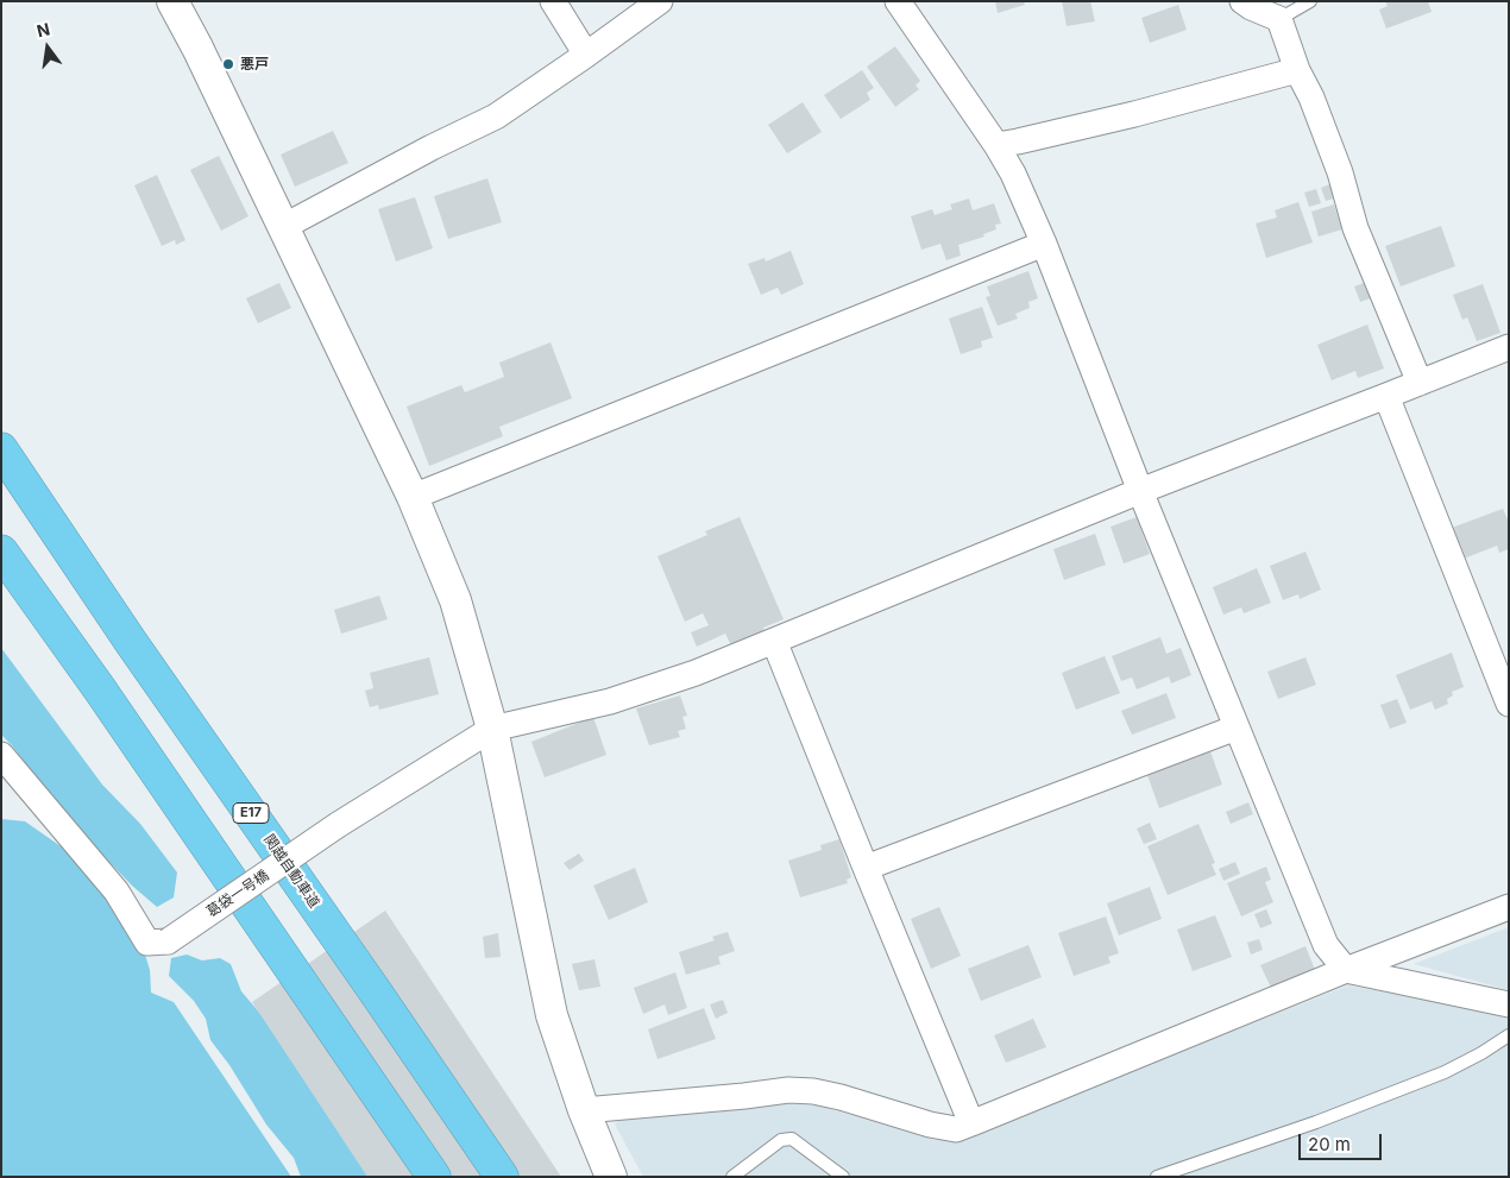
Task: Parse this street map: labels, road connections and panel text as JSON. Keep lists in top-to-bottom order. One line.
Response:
{"streets":{"highway":["E17","関越自動車道"],"street":["葛袋一号橋"]},"places":["悪戸"],"scale_bar":"20 m","north":"top"}
